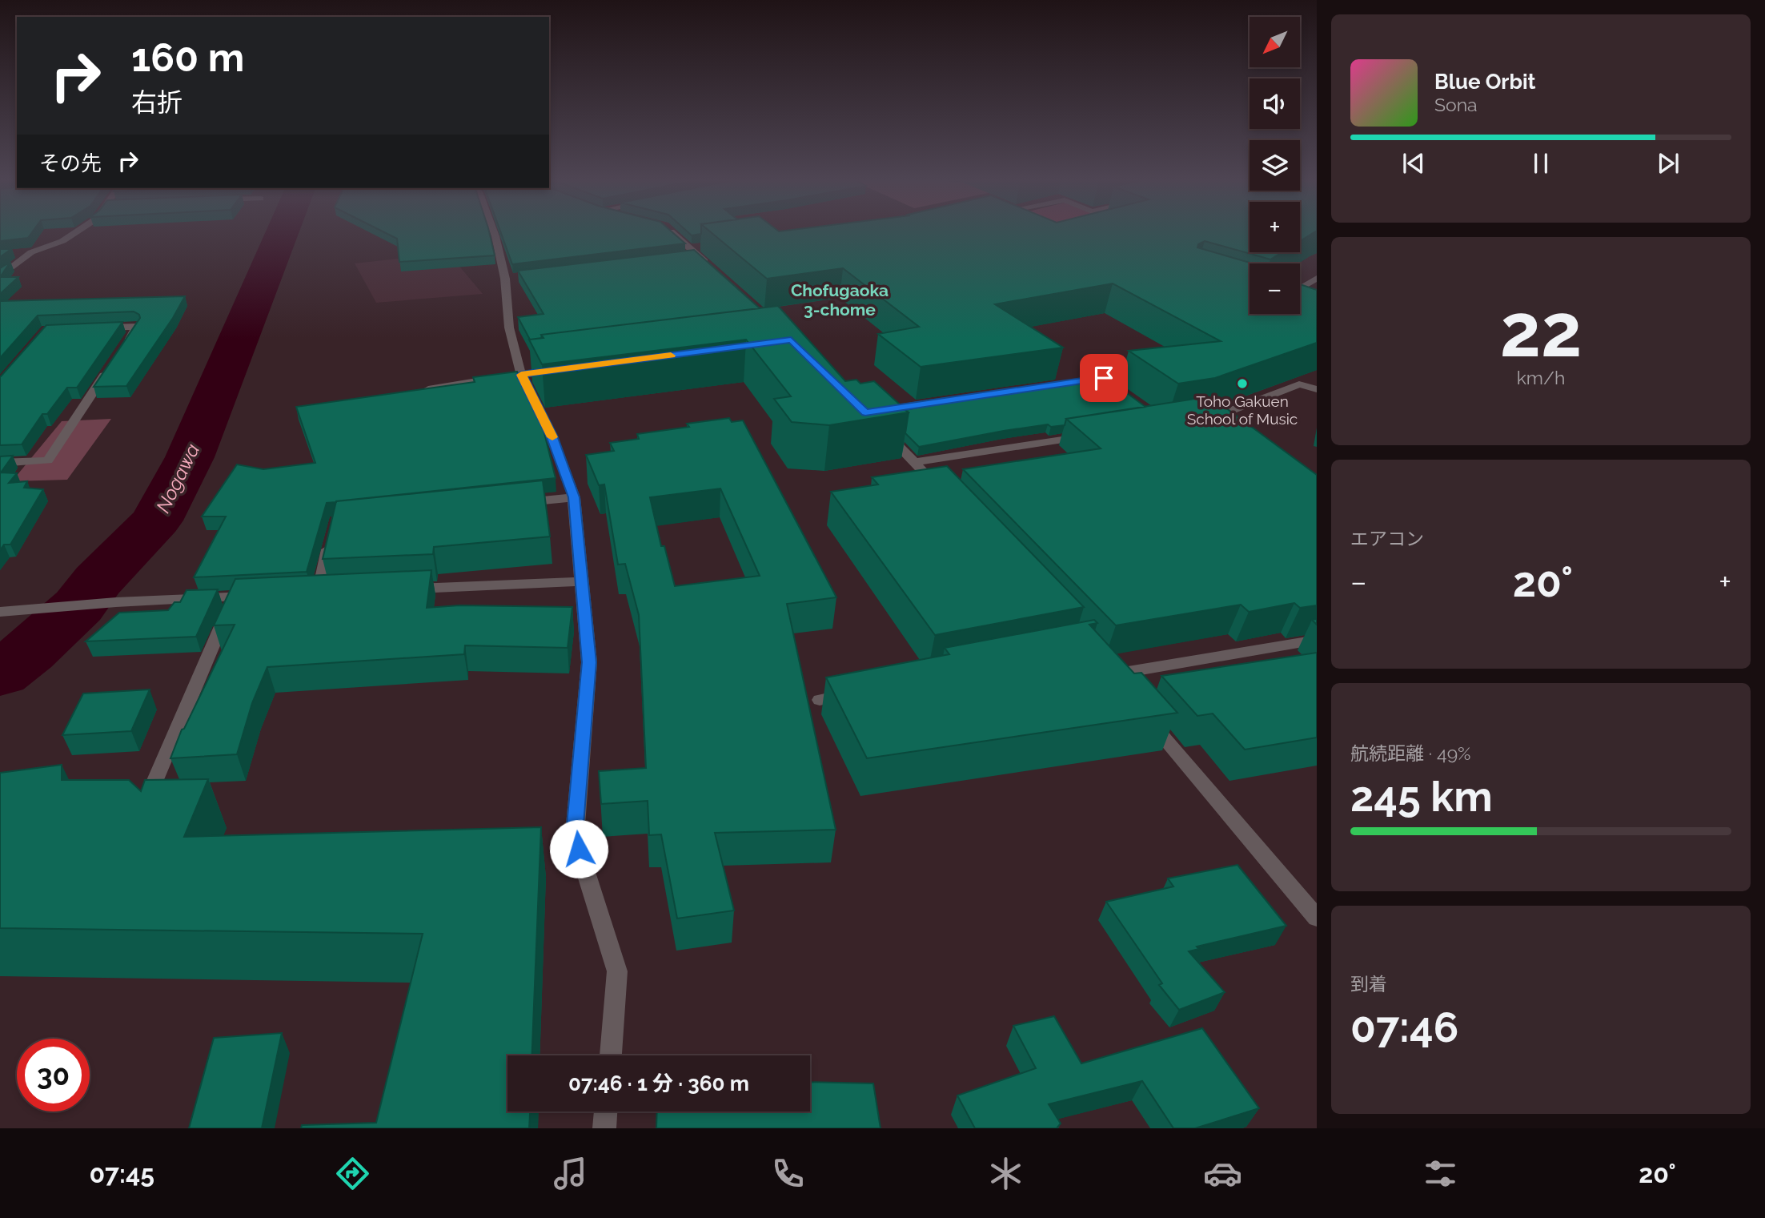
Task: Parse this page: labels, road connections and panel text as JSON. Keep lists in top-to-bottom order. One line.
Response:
{"districts":["Chofugaoka 3-chome"],"water":["Nogawa"],"places":["Toho Gakuen School of Music"],"north":"bottom left","page":{"map_buttons":["+","−"],"turn":["160 m","右折"],"song":["Blue Orbit","Sona"],"then":"その先","tile":[["22","km/h"],"エアコン",["航続距離 · 49%","245 km"],["到着","07:46"]],"heat":["−","20°","+"],"limit":"30","trip":"07:46 · 1 分 · 360 m","tabs":["07:45","20°"]}}
